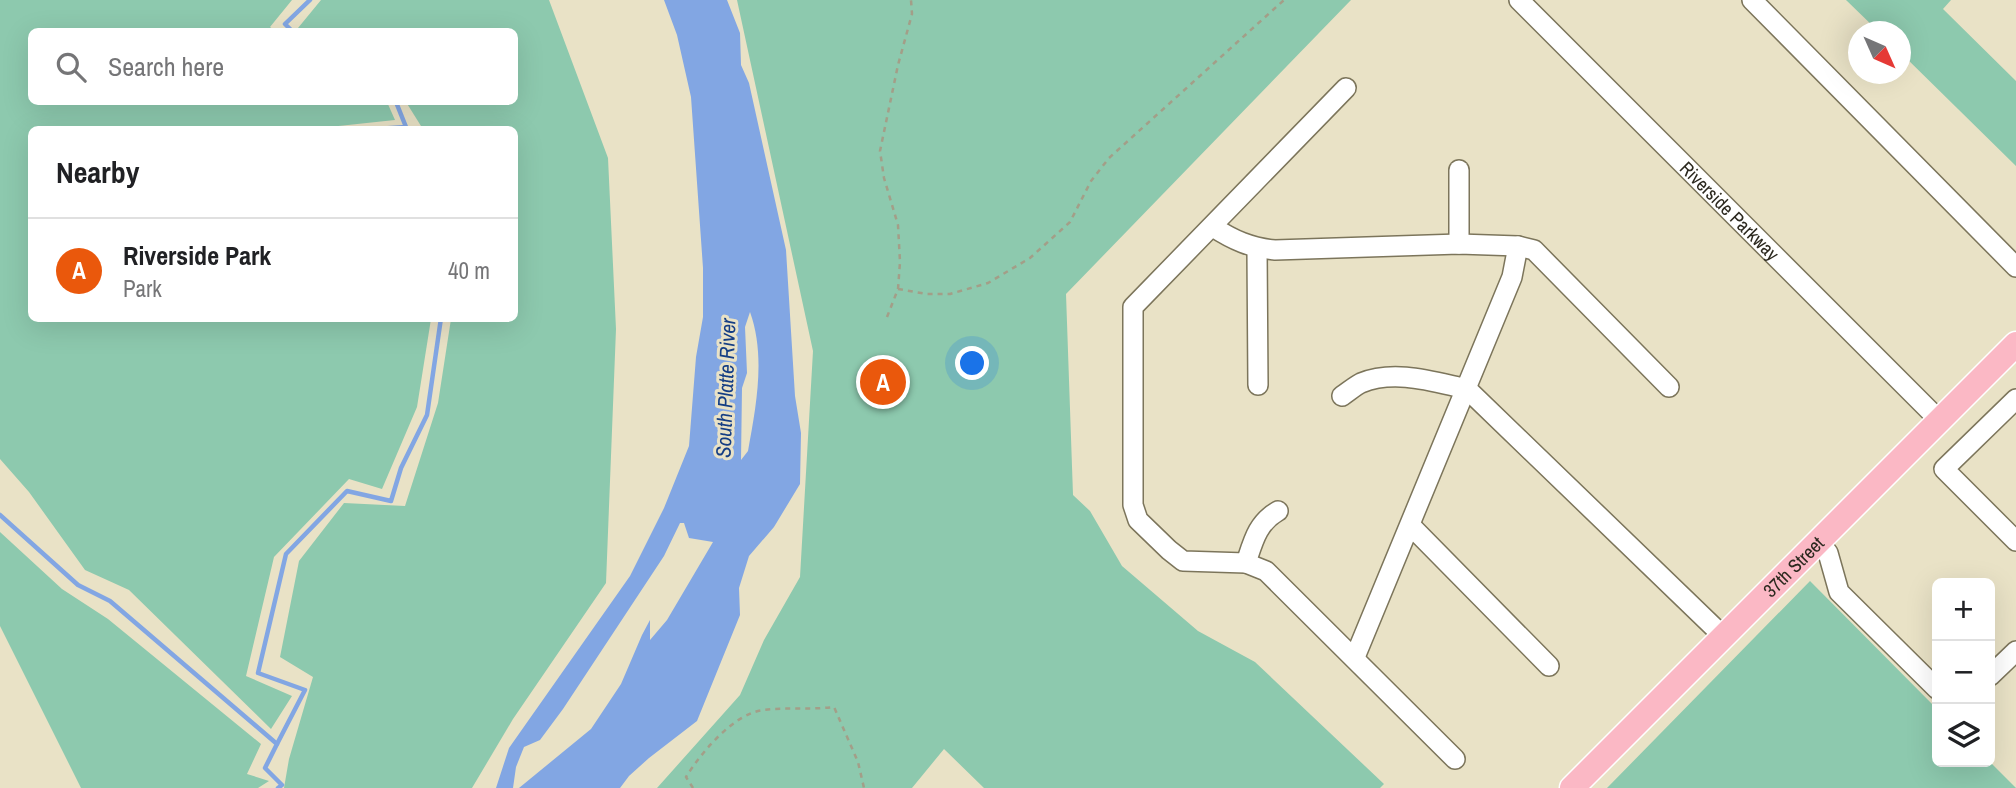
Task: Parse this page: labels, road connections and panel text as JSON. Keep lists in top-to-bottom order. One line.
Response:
{"streets":{"main road":["37th Street"],"street":["Riverside Parkway"]},"crossings":[["Riverside Parkway","37th Street"]],"water":["South Platte River"],"north":"bottom right","page":{"search":"Search here","heading":"Nearby","list":[{"mark":"A","name":"Riverside Park","note":"Park","value":"40 m"}],"pins":"A","map_buttons":["+","−"]}}
